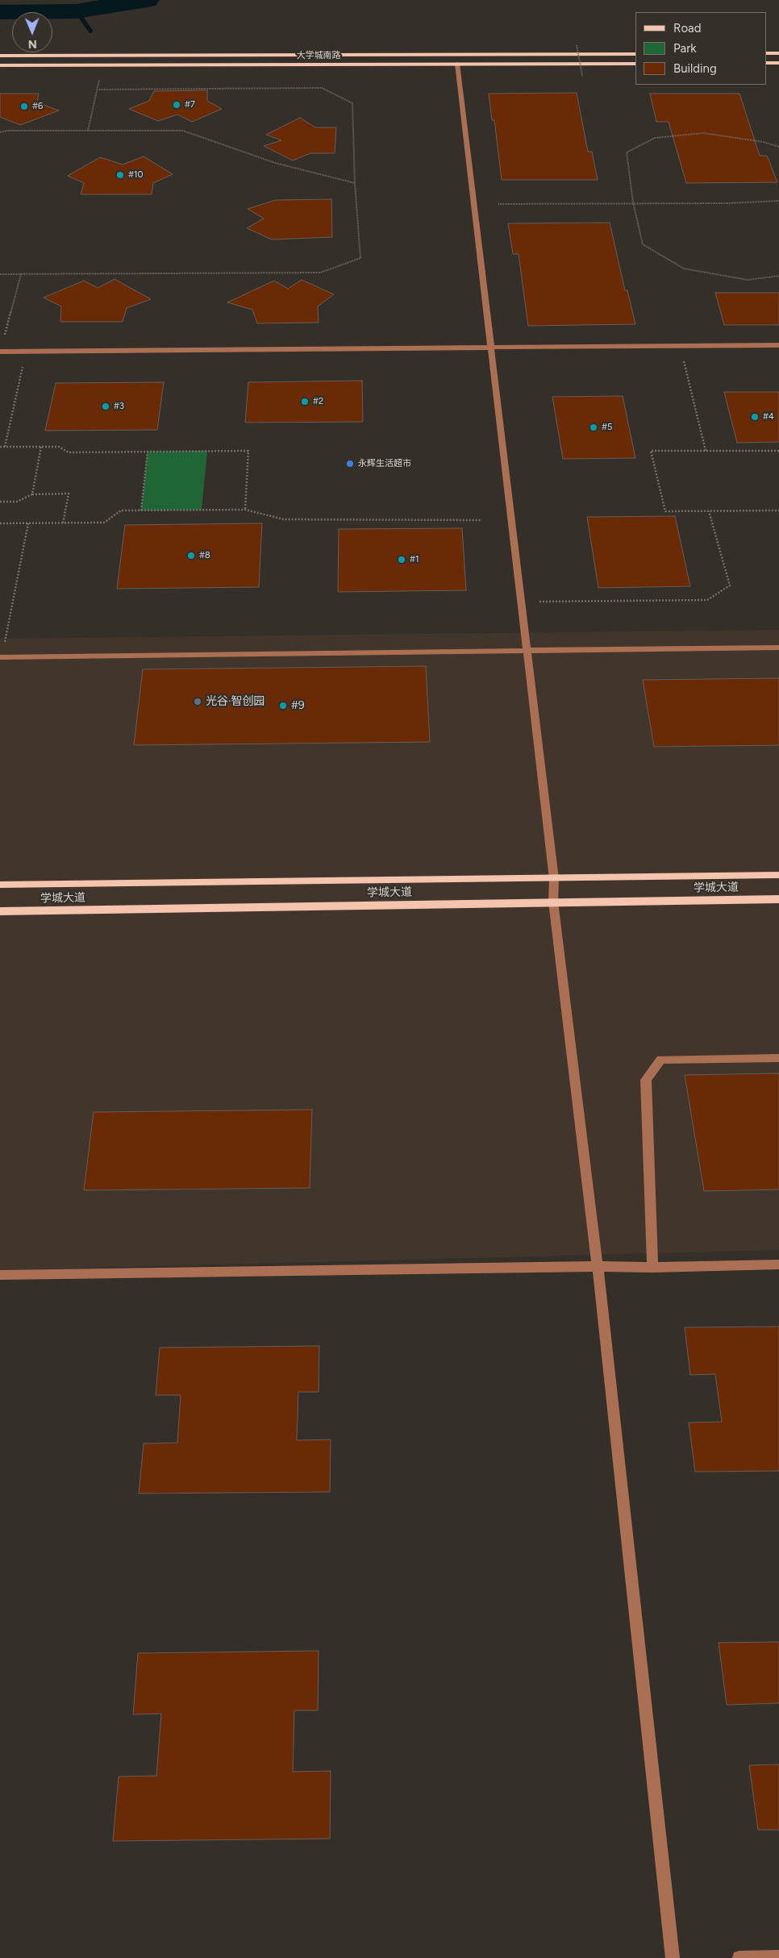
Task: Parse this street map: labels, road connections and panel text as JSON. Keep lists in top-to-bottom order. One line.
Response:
{"streets":{"main road":["大学城南路","学城大道"]},"places":["#7","#6","#10","#2","#3","#4","#5","永辉生活超市","#8","#1","光谷·智创园","#9"],"legend":["Road","Park","Building"],"north":"bottom"}
